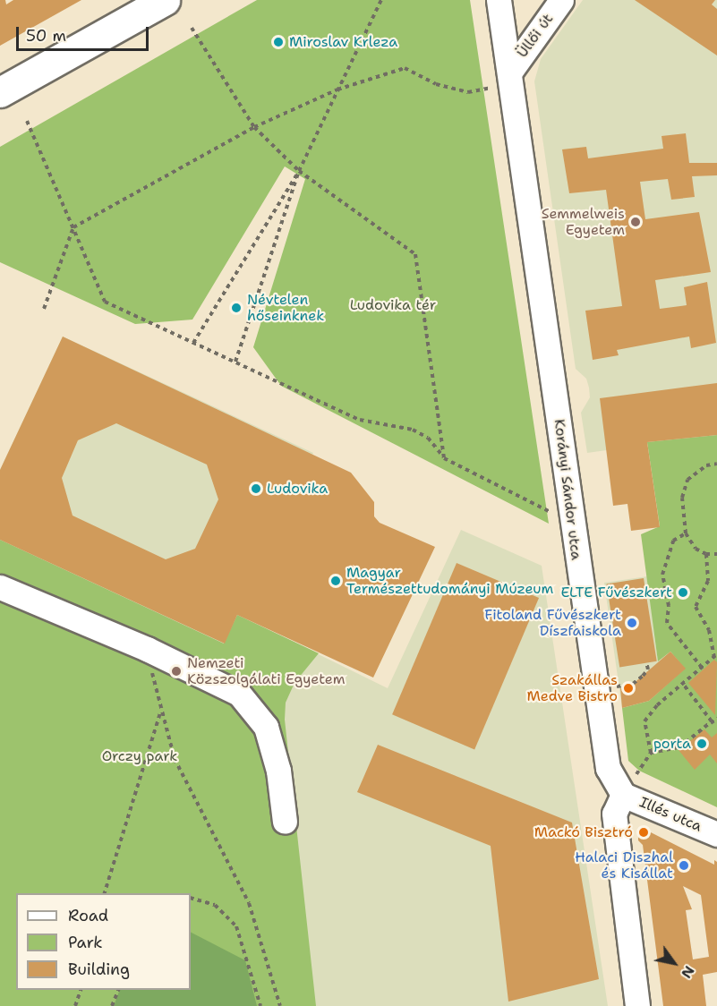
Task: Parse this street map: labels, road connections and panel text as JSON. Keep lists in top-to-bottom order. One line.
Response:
{"streets":{"street":["Üllői út","Korányi Sándor utca","Illés utca"]},"crossings":[["Üllői út","Korányi Sándor utca"],["Korányi Sándor utca","Illés utca"]],"parks":["Ludovika tér","Orczy park"],"places":["Miroslav Krleza","Semmelweis Egyetem","Névtelen hőseinknek","Ludovika","Magyar Természettudományi Múzeum","ELTE Fűvészkert","Fitoland Fűvészkert Díszfaiskola","Nemzeti Közszolgálati Egyetem","Szakállas Medve Bistro","porta","Mackó Bisztró","Halaci Diszhal és Kisállat"],"legend":["Road","Park","Building"],"scale_bar":"50 m","north":"bottom right"}
